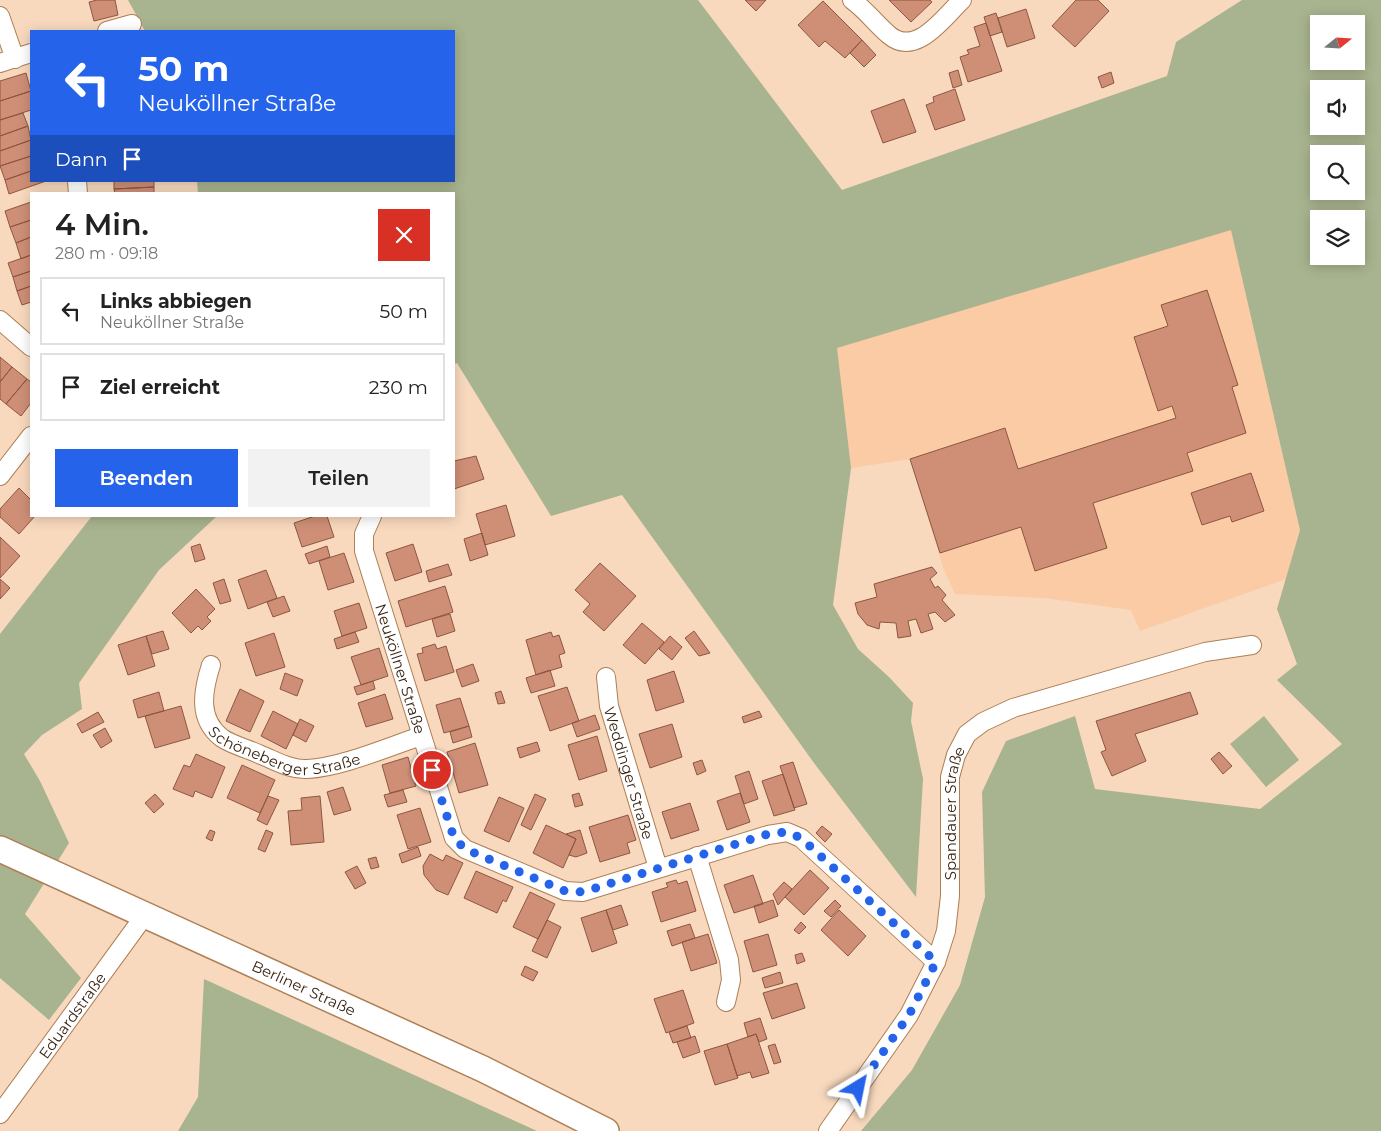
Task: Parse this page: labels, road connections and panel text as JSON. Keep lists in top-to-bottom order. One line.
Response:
{"streets":{"street":["Neuköllner Straße","Schöneberger Straße","Weddinger Straße","Spandauer Straße","Berliner Straße","Eduardstraße"]},"crossings":[["Neuköllner Straße","Schöneberger Straße"],["Neuköllner Straße","Weddinger Straße"],["Neuköllner Straße","Spandauer Straße"],["Berliner Straße","Eduardstraße"]],"north":"right","page":{"turn":["50 m","Neuköllner Straße"],"then":"Dann","heading":["4 Min.","280 m · 09:18"],"list":[{"name":"Links abbiegen","note":"Neuköllner Straße","value":"50 m"},{"name":"Ziel erreicht","value":"230 m"}],"buttons":["Beenden","Teilen"]}}
